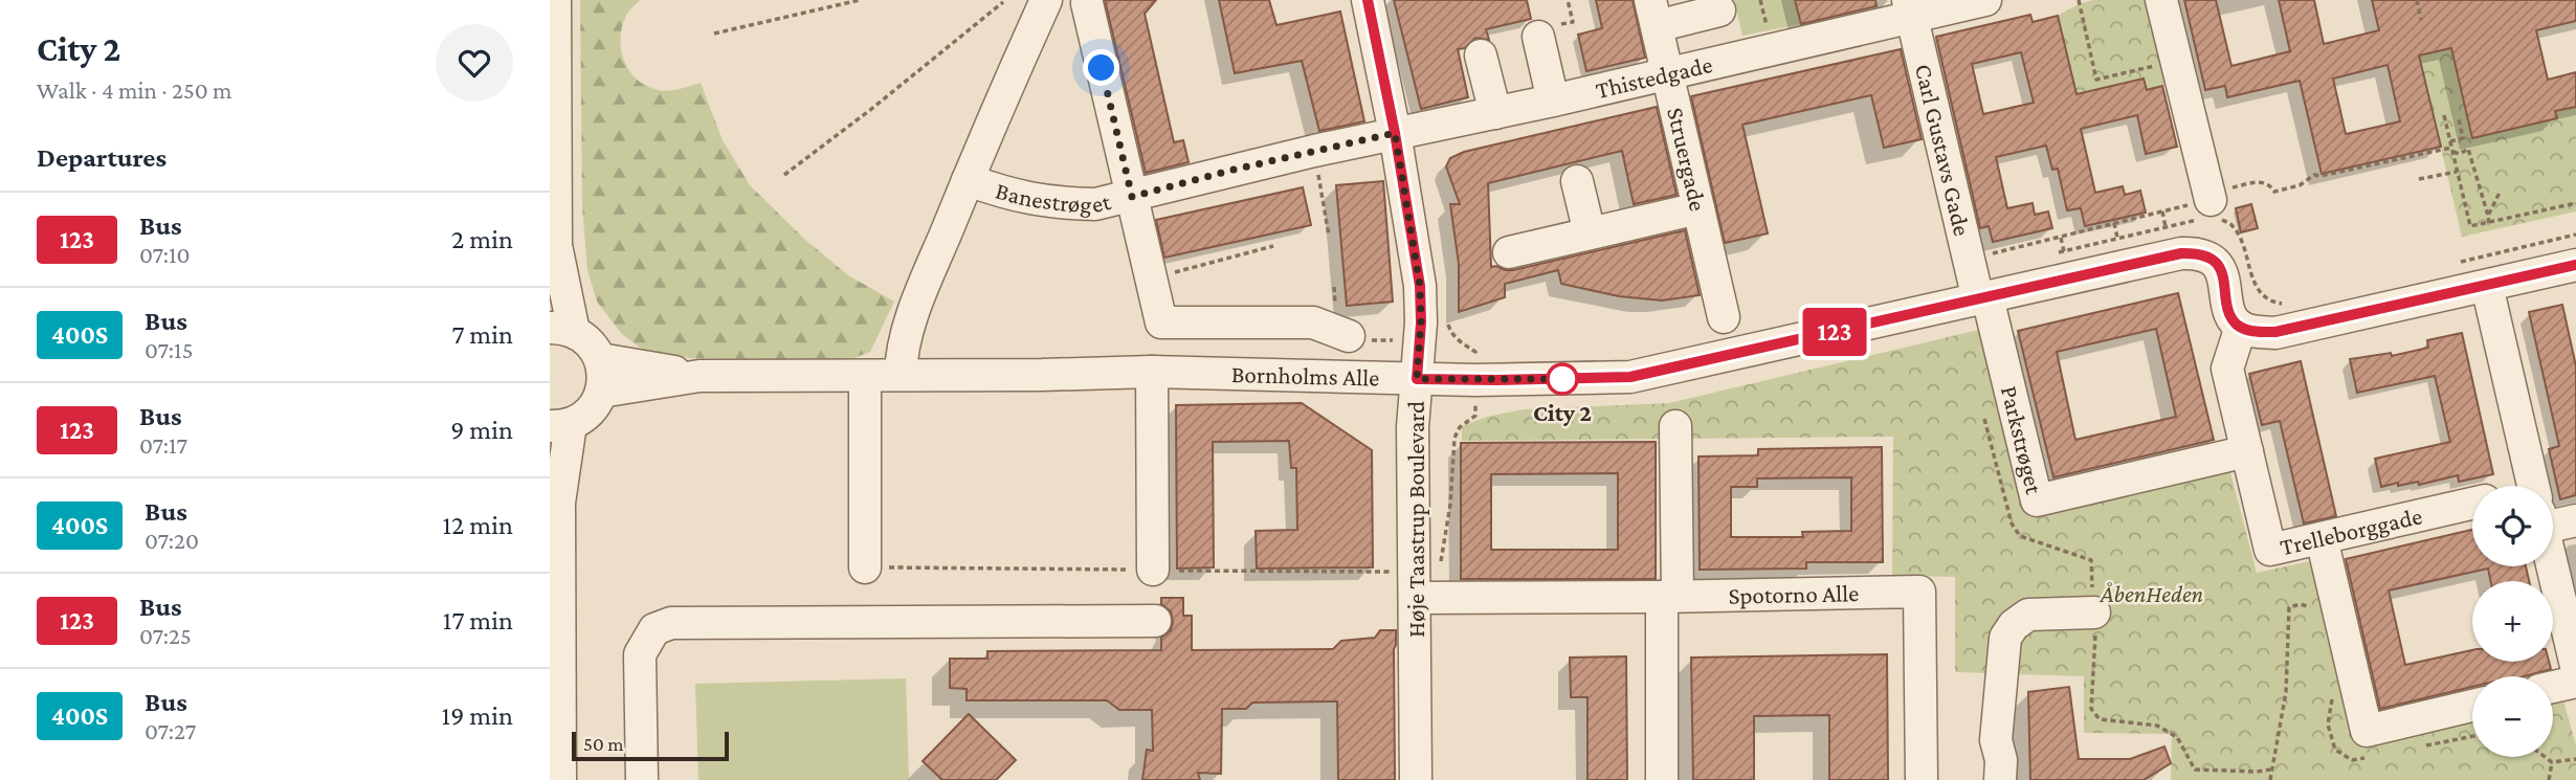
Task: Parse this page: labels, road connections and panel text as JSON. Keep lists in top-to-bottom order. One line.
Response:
{"streets":{"street":["Thistedgade","Carl Gustavs Gade","Struergade","Banestrøget","Bornholms Alle","Parkstrøget","Høje Taastrup Boulevard","Trelleborggade","Spotorno Alle"]},"crossings":[["Thistedgade","Carl Gustavs Gade"],["Thistedgade","Struergade"],["Thistedgade","Banestrøget"],["Thistedgade","Høje Taastrup Boulevard"],["Carl Gustavs Gade","Bornholms Alle"],["Carl Gustavs Gade","Parkstrøget"],["Banestrøget","Bornholms Alle"],["Banestrøget","Høje Taastrup Boulevard"],["Bornholms Alle","Parkstrøget"],["Bornholms Alle","Høje Taastrup Boulevard"],["Bornholms Alle","Trelleborggade"],["Parkstrøget","Trelleborggade"]],"parks":["ÅbenHeden"],"places":["City 2"],"lines":["bus line 123"],"scale_bar":"50 m","page":{"heading":[["City 2","Walk · 4 min · 250 m"],"Departures"],"on_map":"123","list":[{"mark":"123","name":"Bus","note":"07:10","value":"2 min"},{"mark":"400S","name":"Bus","note":"07:15","value":"7 min"},{"mark":"123","name":"Bus","note":"07:17","value":"9 min"},{"mark":"400S","name":"Bus","note":"07:20","value":"12 min"},{"mark":"123","name":"Bus","note":"07:25","value":"17 min"},{"mark":"400S","name":"Bus","note":"07:27","value":"19 min"}],"map_buttons":["+","−"],"scale":"50 m"}}
